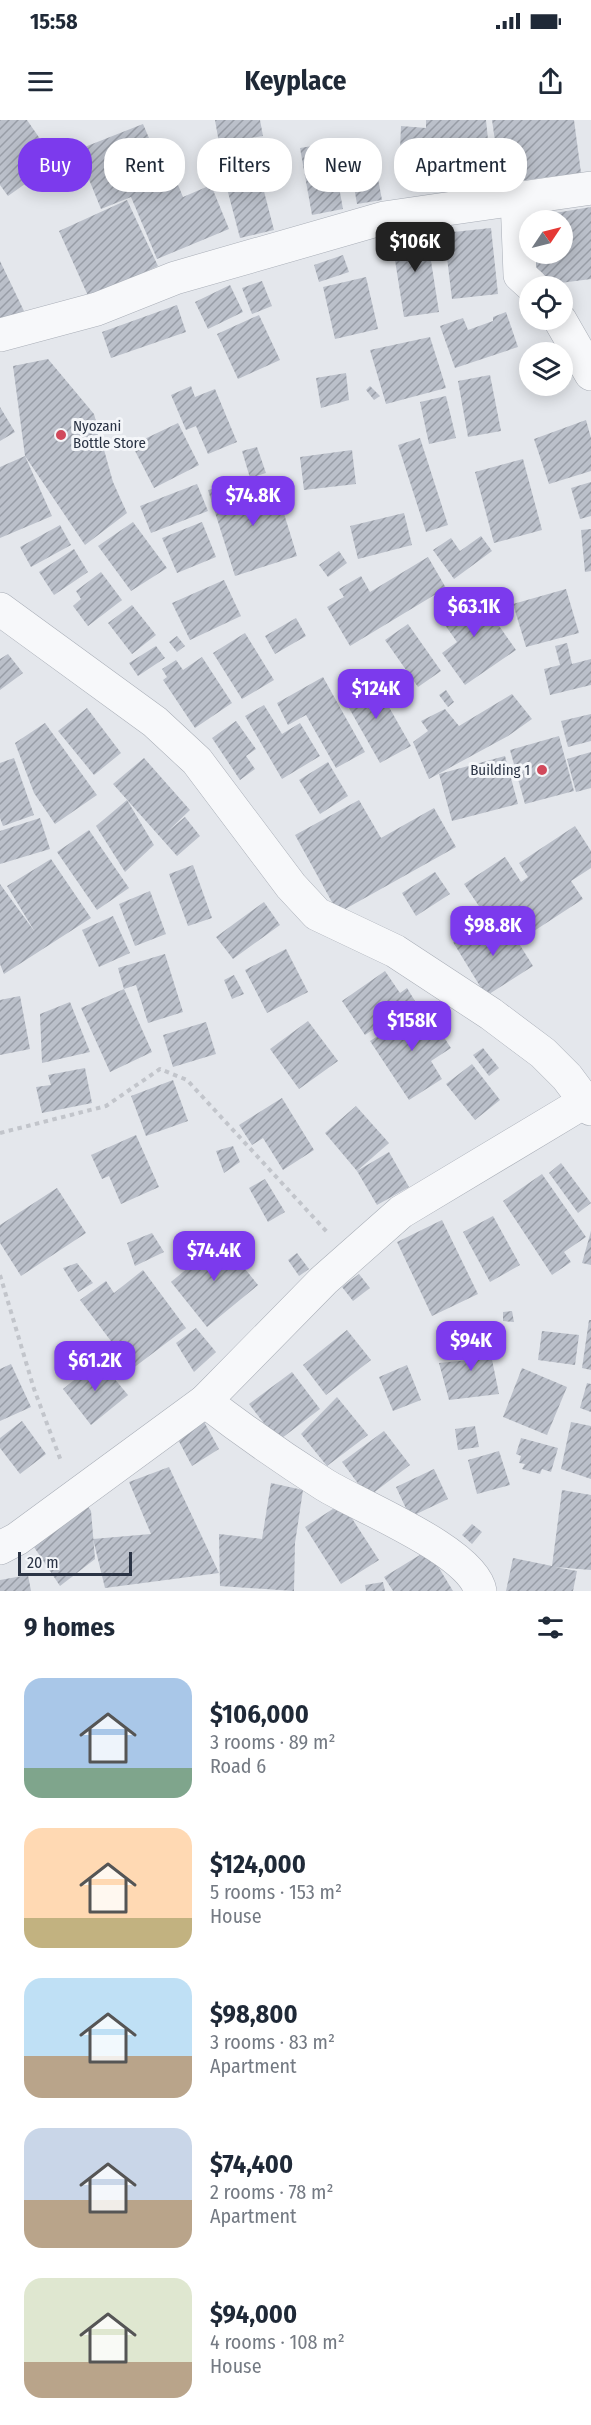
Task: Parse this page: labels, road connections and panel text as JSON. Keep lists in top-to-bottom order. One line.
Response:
{"places":["Nyozani Bottle Store","Building 1"],"scale_bar":"20 m","north":"top right","page":{"status":"15:58","header":"Keyplace","chip":["Buy","Rent","Filters","New","Apartment"],"price":["$106K","$74.8K","$63.1K","$124K","$98.8K","$158K","$74.4K","$94K","$61.2K"],"scale":"20 m","heading":"9 homes","list":[{"name":"$106,000","note":"3 rooms · 89 m² · Road 6"},{"name":"$124,000","note":"5 rooms · 153 m² · House"},{"name":"$98,800","note":"3 rooms · 83 m² · Apartment"},{"name":"$74,400","note":"2 rooms · 78 m² · Apartment"},{"name":"$94,000","note":"4 rooms · 108 m² · House"}]}}
